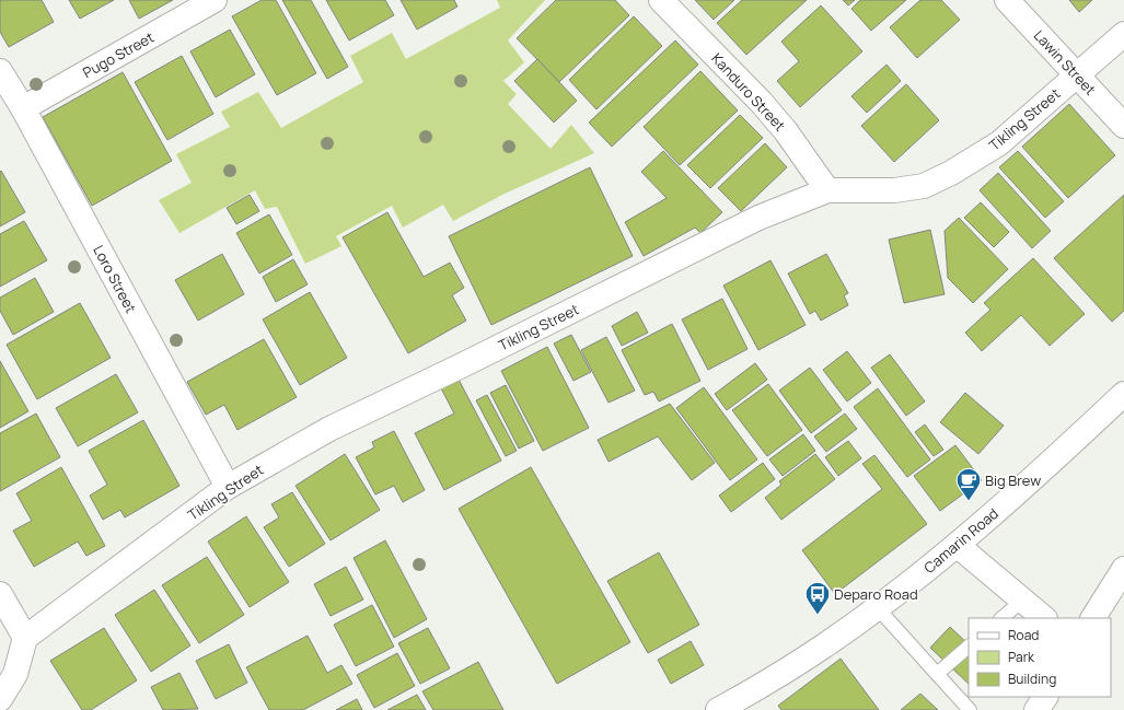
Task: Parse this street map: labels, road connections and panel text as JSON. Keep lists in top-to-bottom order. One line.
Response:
{"streets":{"street":["Pugo Street","Lawin Street","Kanduro Street","Tikling Street","Loro Street","Camarin Road"]},"crossings":[["Pugo Street","Loro Street"],["Lawin Street","Tikling Street"],["Kanduro Street","Tikling Street"],["Tikling Street","Loro Street"]],"places":{"cafe":["Big Brew"],"bus stop":["Deparo Road"]},"legend":["Road","Park","Building"]}
